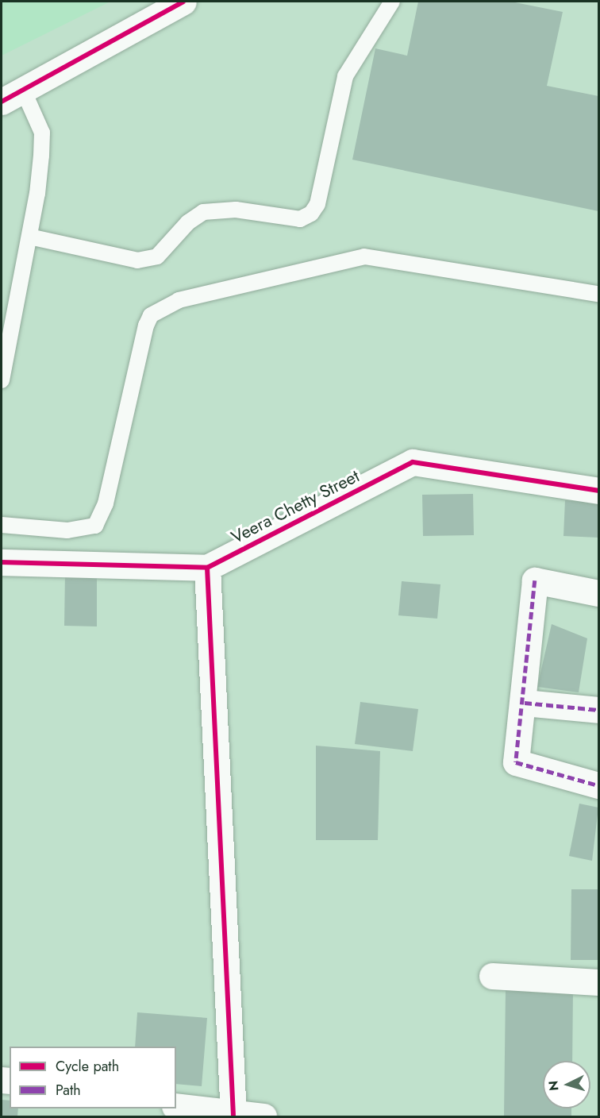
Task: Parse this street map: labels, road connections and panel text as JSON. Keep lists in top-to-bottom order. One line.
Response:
{"streets":{"street":["Veera Chetty Street"]},"legend":["Cycle path","Path"],"north":"left"}
